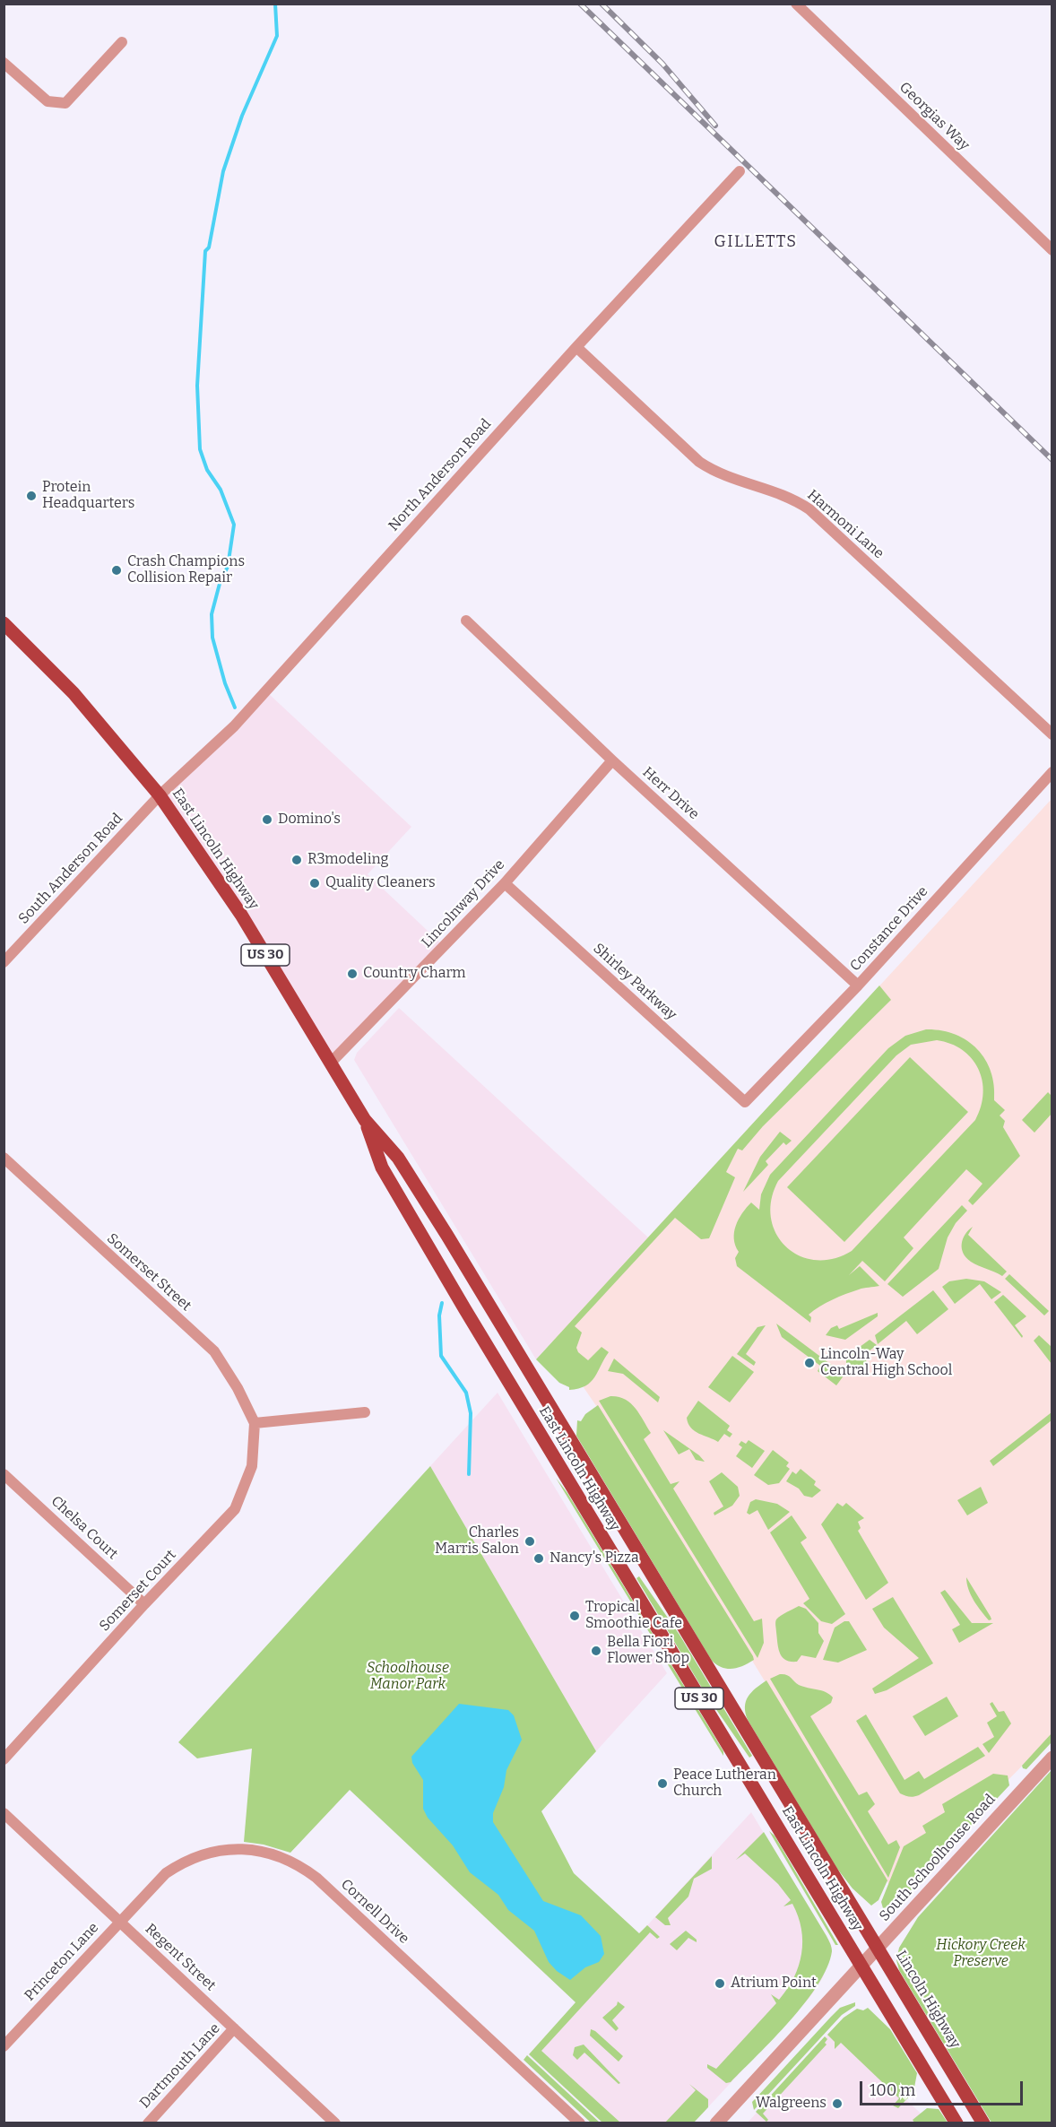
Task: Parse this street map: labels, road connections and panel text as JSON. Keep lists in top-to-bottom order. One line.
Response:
{"streets":{"main road":["East Lincoln Highway","US 30","Lincoln Highway"],"street":["Georgias Way","North Anderson Road","Harmoni Lane","Herr Drive","South Anderson Road","Lincolnway Drive","Constance Drive","Shirley Parkway","Somerset Street","Chelsa Court","Somerset Court","South Schoolhouse Road","Cornell Drive","Regent Street","Princeton Lane","Dartmouth Lane"]},"crossings":[["North Anderson Road","Harmoni Lane"],["North Anderson Road","East Lincoln Highway"],["North Anderson Road","South Anderson Road"],["Herr Drive","Lincolnway Drive"],["Herr Drive","Constance Drive"],["East Lincoln Highway","South Anderson Road"],["East Lincoln Highway","Lincolnway Drive"],["East Lincoln Highway","US 30"],["East Lincoln Highway","South Schoolhouse Road"],["East Lincoln Highway","Lincoln Highway"],["Lincolnway Drive","Shirley Parkway"],["Constance Drive","Shirley Parkway"],["US 30","South Schoolhouse Road"],["Somerset Street","Somerset Court"],["Chelsa Court","Somerset Court"],["South Schoolhouse Road","Lincoln Highway"],["Cornell Drive","Regent Street"],["Cornell Drive","Princeton Lane"],["Regent Street","Princeton Lane"],["Regent Street","Dartmouth Lane"]],"districts":["GILLETTS"],"parks":["Schoolhouse Manor Park","Hickory Creek Preserve"],"places":["Protein Headquarters","Crash Champions Collision Repair","Domino's","R3modeling","Quality Cleaners","Country Charm","Lincoln-Way Central High School","Charles Marris Salon","Nancy's Pizza","Tropical Smoothie Cafe","Bella Fiori Flower Shop","Peace Lutheran Church","Atrium Point","Walgreens"],"scale_bar":"100 m"}
